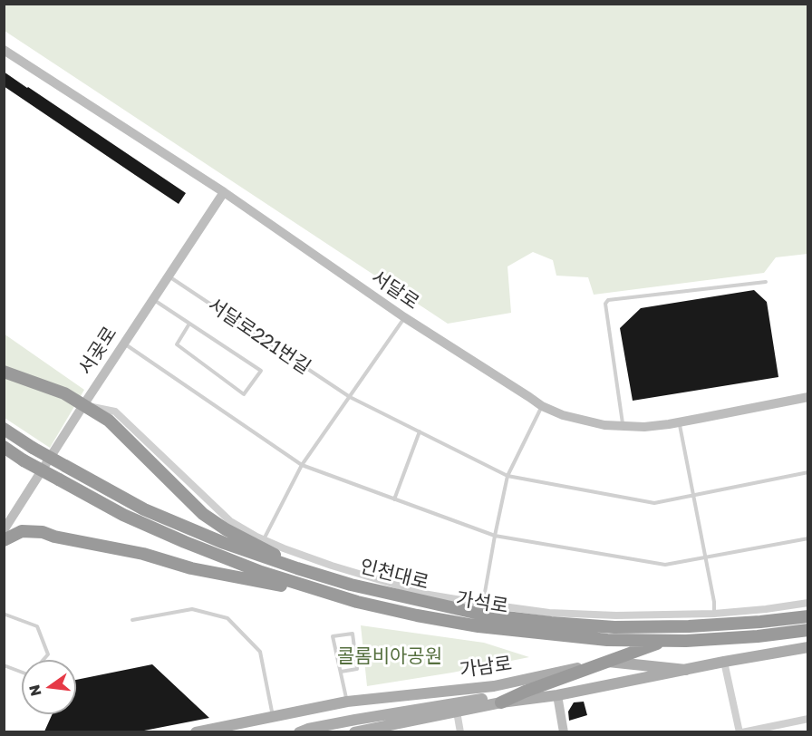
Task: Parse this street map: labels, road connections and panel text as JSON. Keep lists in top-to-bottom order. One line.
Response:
{"streets":{"highway":["인천대로"],"main road":["가남로"],"street":["서달로","서곶로","가석로"],"lane":["서달로221번길"]},"crossings":[["서달로","서곶로"],["서달로221번길","서곶로"],["서곶로","가석로"]],"parks":["콜롬비아공원"],"north":"left"}
